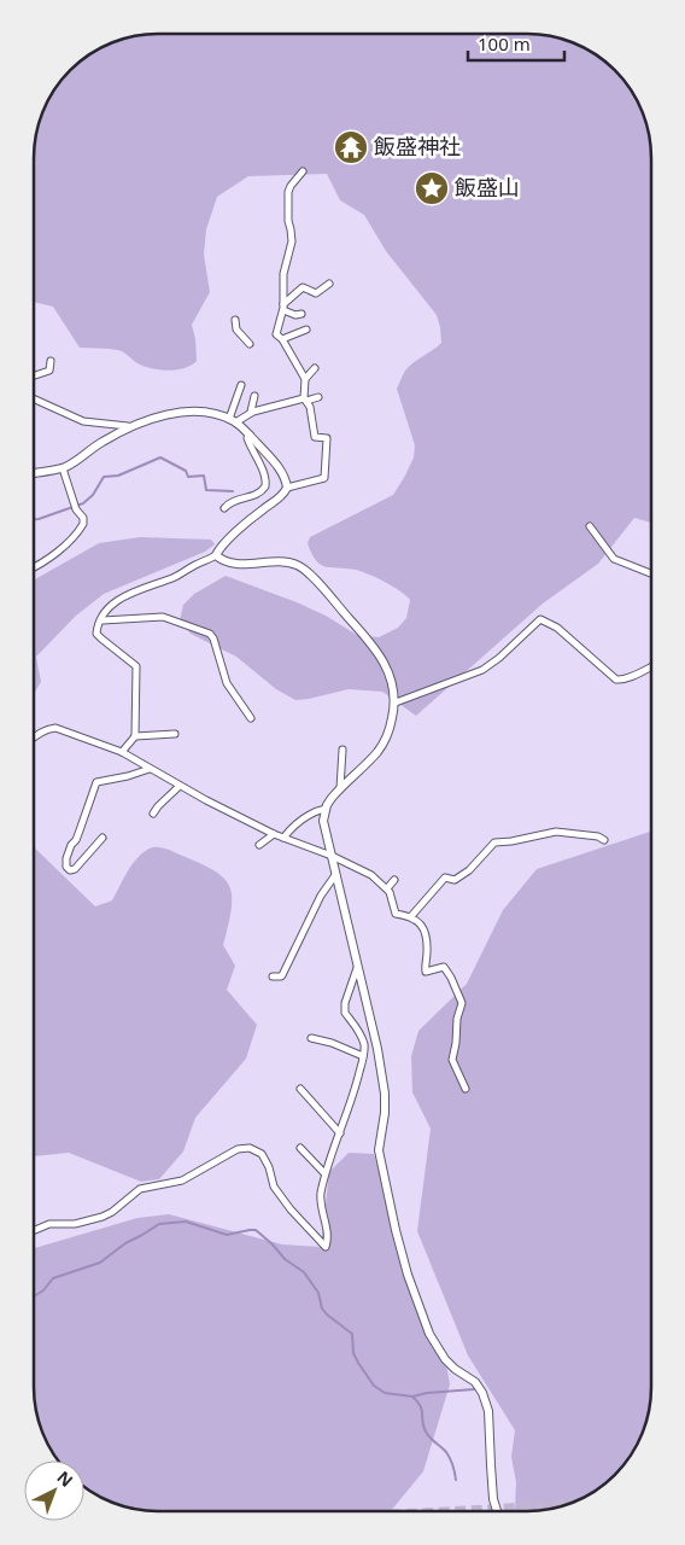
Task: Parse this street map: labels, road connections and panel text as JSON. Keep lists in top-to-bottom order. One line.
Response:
{"places":{"temple":["飯盛神社"],"place":["飯盛山"]},"scale_bar":"100 m","north":"top right"}
